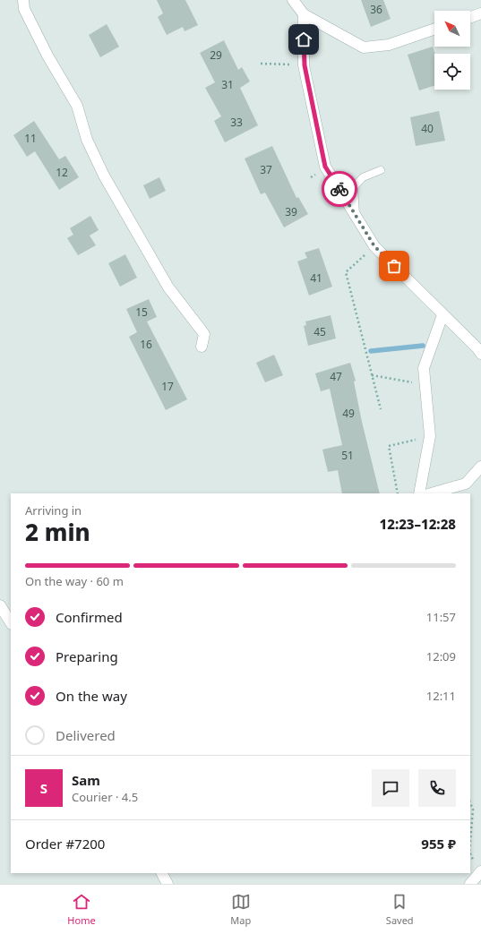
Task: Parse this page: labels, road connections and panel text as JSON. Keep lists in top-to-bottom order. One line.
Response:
{"house_numbers":["36","29","31","33","40","11","37","12","39","41","15","45","16","47","17","49","51"],"north":"top left","page":{"heading":["2 min","Arriving in","12:23–12:28"],"panel":["Sam","Courier · 4.5","Order #7200","955 ₽"],"bar":"On the way · 60 m","list":[["Confirmed","11:57"],["Preparing","12:09"],["On the way","12:11"],"Delivered"],"round":"S","tabs":["Home","Map","Saved"]}}
